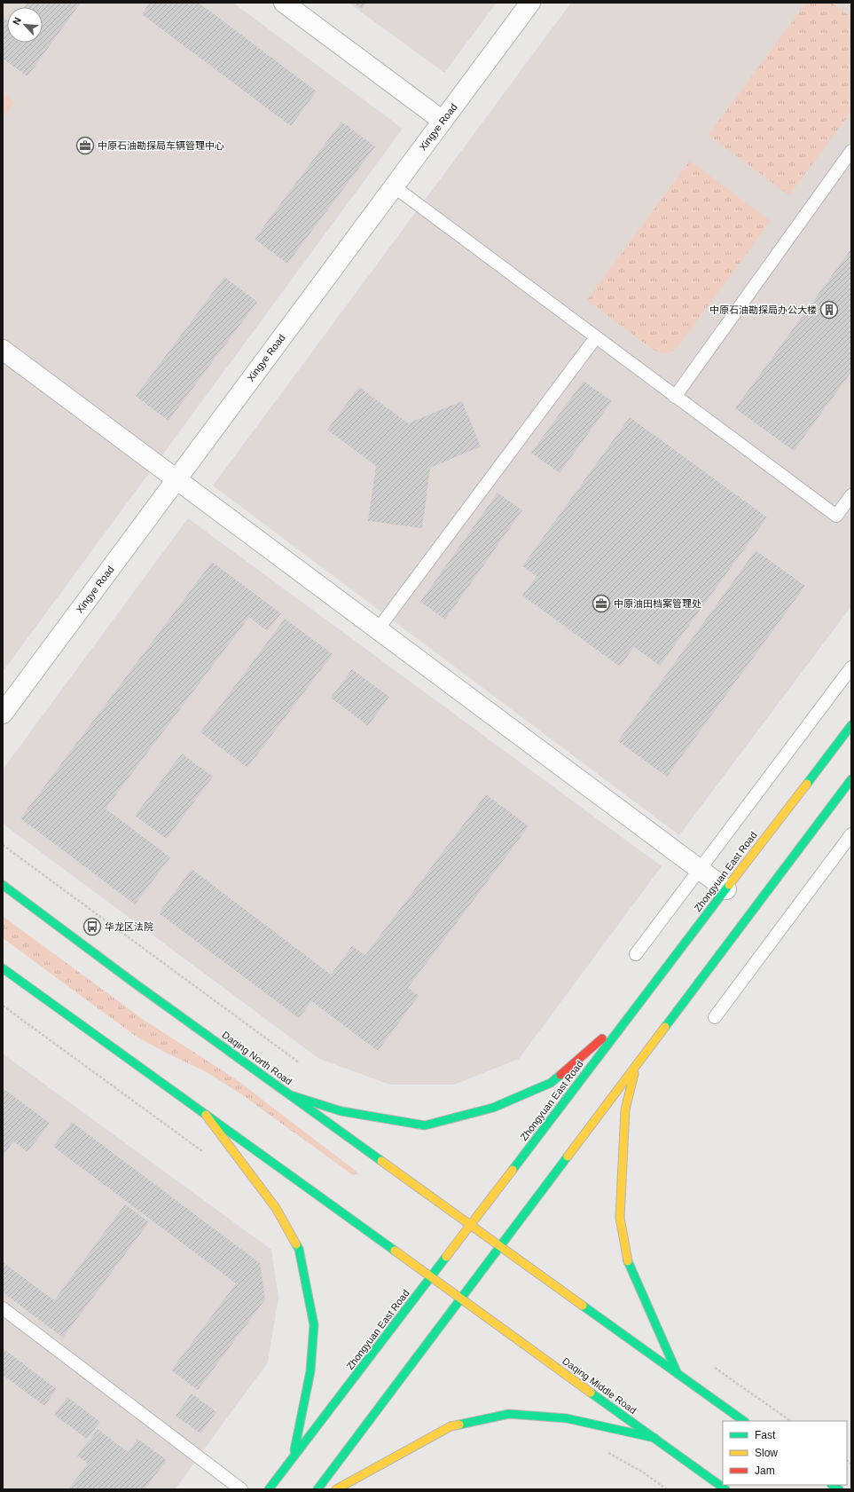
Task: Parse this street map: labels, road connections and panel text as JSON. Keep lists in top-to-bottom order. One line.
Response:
{"streets":{"main road":["Zhongyuan East Road","Daqing North Road","Daqing Middle Road"],"street":["Xingye Road"]},"crossings":[["Zhongyuan East Road","Daqing North Road"]],"places":{"office":["中原石油勘探局车辆管理中心","中原油田档案管理处"],"building":["中原石油勘探局办公大楼"],"bus stop":["华龙区法院"]},"legend":["Fast","Slow","Jam"],"north":"top left"}
